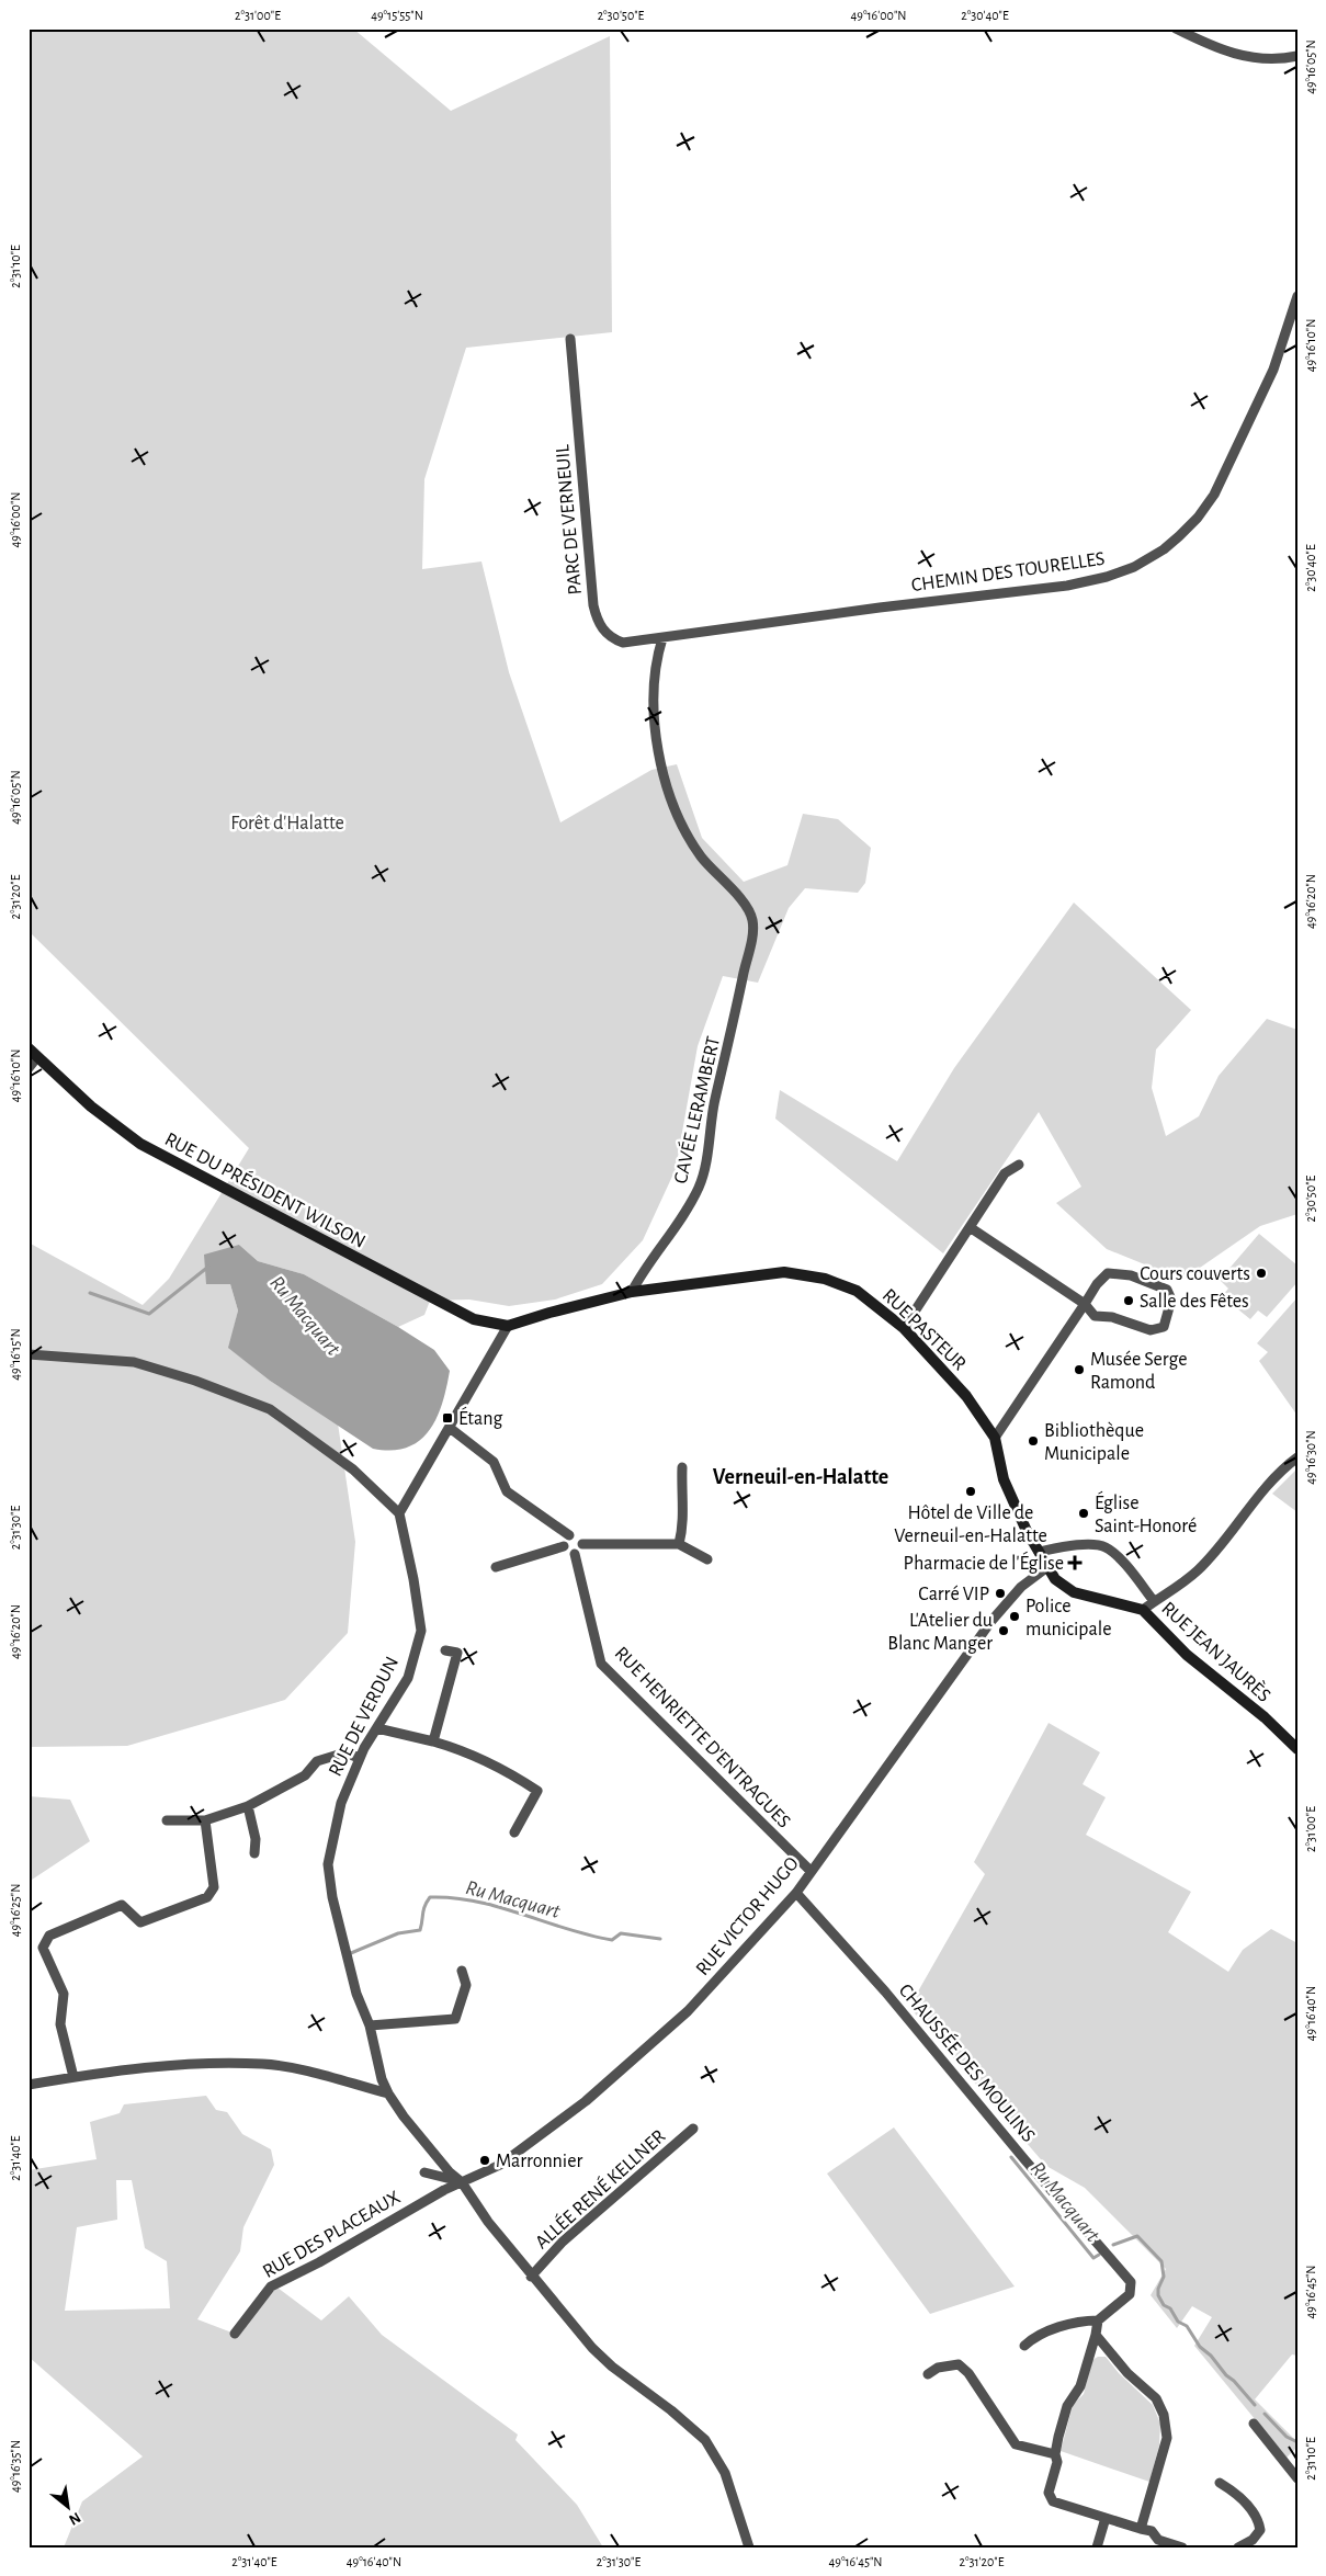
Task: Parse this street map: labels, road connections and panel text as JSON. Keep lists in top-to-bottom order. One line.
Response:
{"streets":{"street":["PARC DE VERNEUIL","CHEMIN DES TOURELLES","CAVÉE LERAMBERT","RUE DU PRÉSIDENT WILSON","RUE PASTEUR","RUE JEAN JAURÈS","RUE DE VERDUN","RUE HENRIETTE D'ENTRAGUES","RUE VICTOR HUGO","CHAUSSÉE DES MOULINS","ALLÉE RENÉ KELLNER","RUE DES PLACEAUX"]},"crossings":[["PARC DE VERNEUIL","CHEMIN DES TOURELLES"],["PARC DE VERNEUIL","CAVÉE LERAMBERT"],["CHEMIN DES TOURELLES","CAVÉE LERAMBERT"],["CAVÉE LERAMBERT","RUE PASTEUR"],["RUE DU PRÉSIDENT WILSON","RUE PASTEUR"],["RUE PASTEUR","RUE JEAN JAURÈS"],["RUE PASTEUR","RUE VICTOR HUGO"],["RUE JEAN JAURÈS","RUE VICTOR HUGO"],["RUE DE VERDUN","RUE VICTOR HUGO"],["RUE DE VERDUN","ALLÉE RENÉ KELLNER"],["RUE DE VERDUN","RUE DES PLACEAUX"],["RUE HENRIETTE D'ENTRAGUES","RUE VICTOR HUGO"],["RUE VICTOR HUGO","CHAUSSÉE DES MOULINS"],["RUE VICTOR HUGO","RUE DES PLACEAUX"]],"districts":["Verneuil-en-Halatte"],"water":["Ru Macquart"],"parks":["Forêt d'Halatte"],"places":{"other":["Cours couverts","Salle des Fêtes","Musée Serge Ramond","Bibliothèque Municipale","Hôtel de Ville de Verneuil-en-Halatte","Église Saint-Honoré","Carré VIP","Police municipale","L'Atelier du Blanc Manger","Marronnier"],"transit":["Étang"],"health":["Pharmacie de l'Église"]},"north":"bottom right","coordinates":["2°31'00\"E","49°15'55\"N","2°30'50\"E","49°16'00\"N","2°30'40\"E","49°16'05\"N","2°31'10\"E","49°16'10\"N","2°31'20\"E","49°16'20\"N","49°16'15\"N","49°16'30\"N","2°31'30\"E","49°16'25\"N","49°16'40\"N","2°31'40\"E","49°16'45\"N","49°16'35\"N"]}
